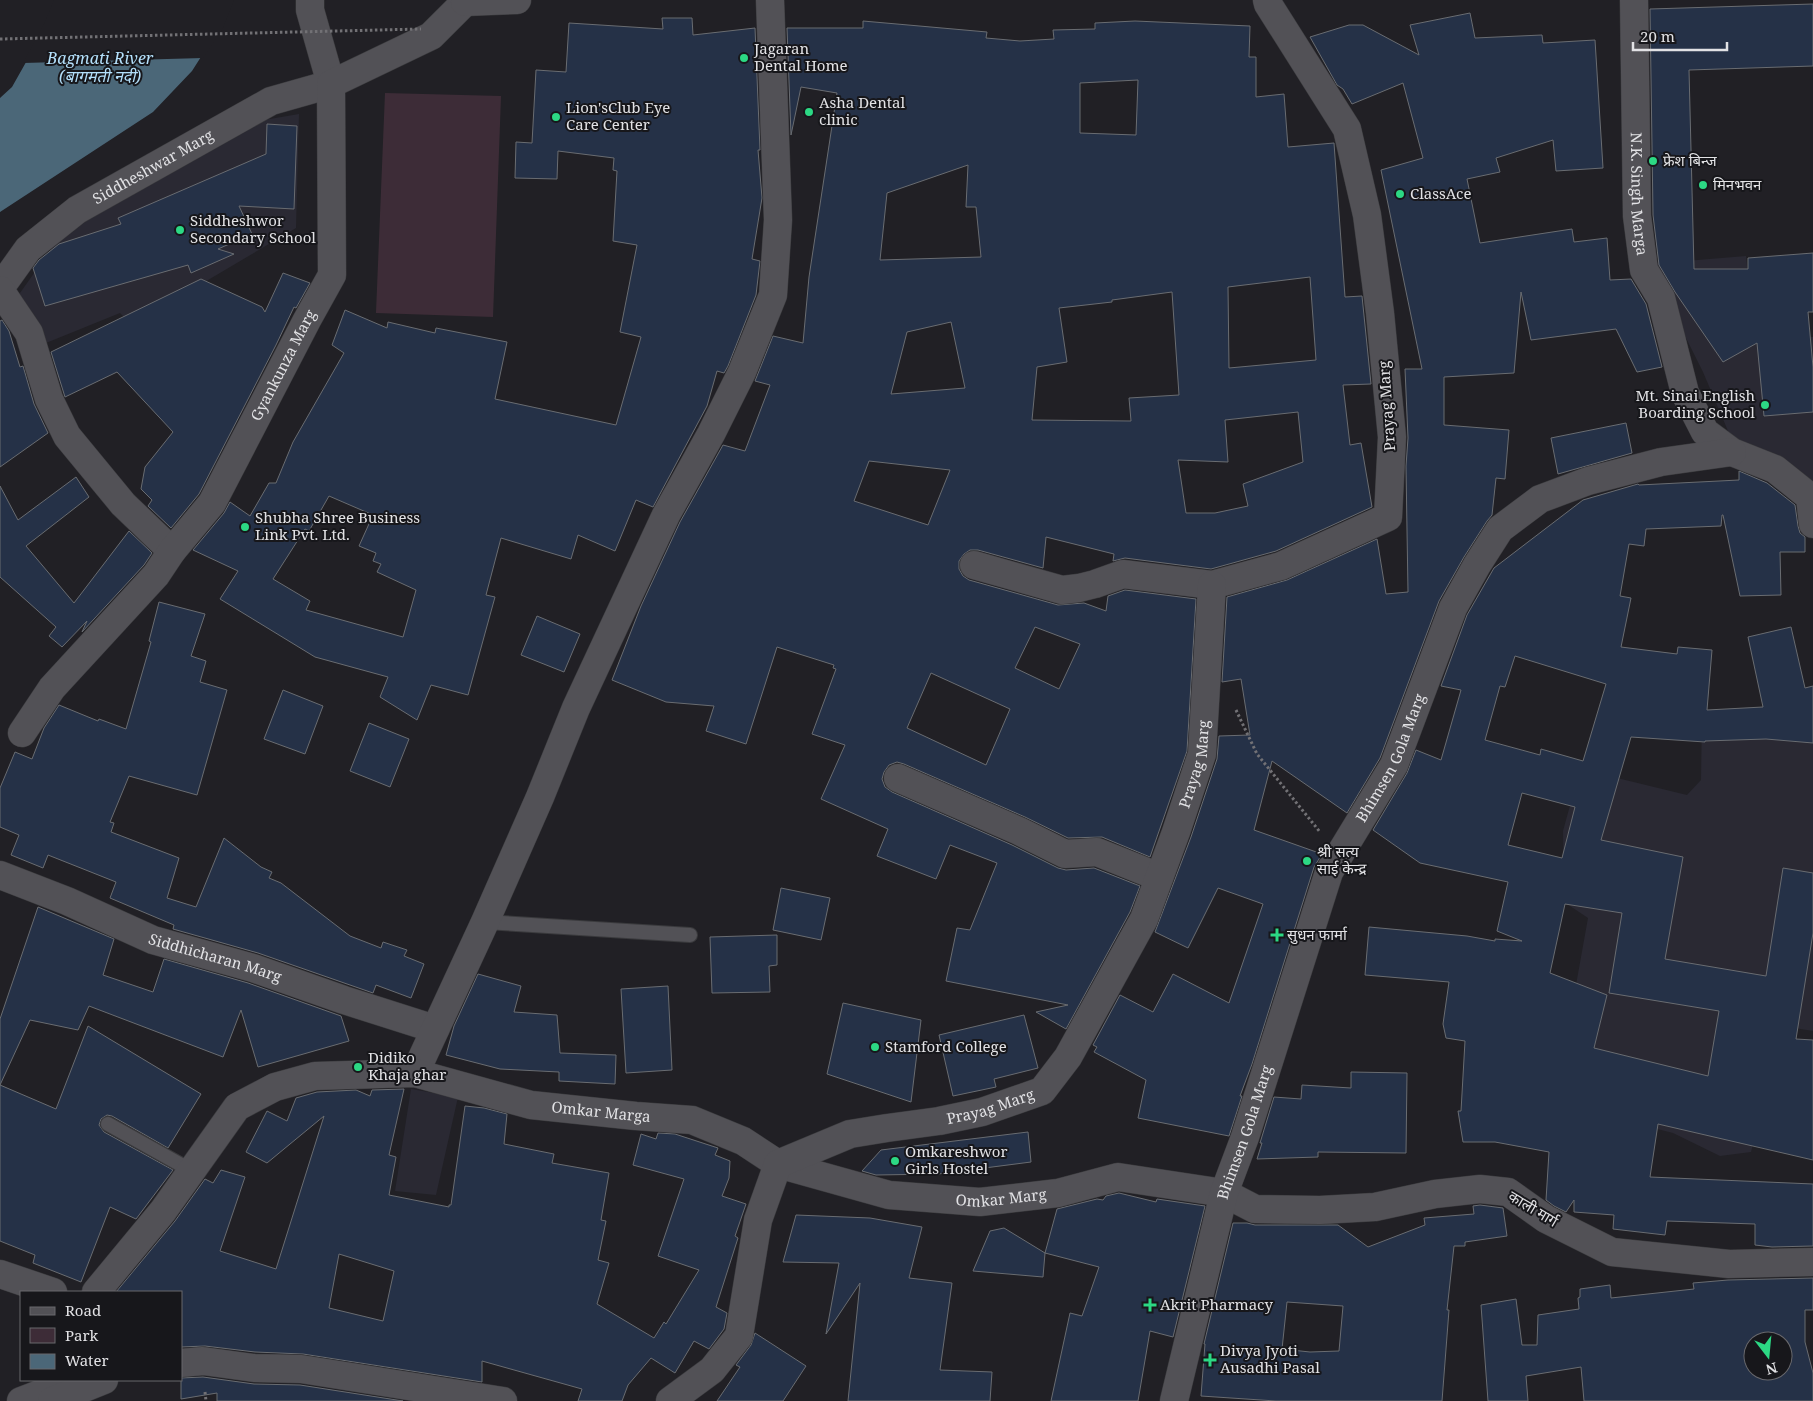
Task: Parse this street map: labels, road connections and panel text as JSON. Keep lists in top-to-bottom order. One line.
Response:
{"streets":{"street":["Siddheshwar Marg","N.K. Singh Marga","Gyankunza Marg","Prayag Marg","Bhimsen Gola Marg","Siddhicharan Marg","Omkar Marga","Omkar Marg","काली मार्ग"]},"crossings":[["Siddheshwar Marg","Gyankunza Marg"],["N.K. Singh Marga","Bhimsen Gola Marg"],["Prayag Marg","Omkar Marga"],["Prayag Marg","Omkar Marg"],["Bhimsen Gola Marg","Omkar Marg"],["Bhimsen Gola Marg","काली मार्ग"],["Omkar Marga","Omkar Marg"],["Omkar Marg","काली मार्ग"]],"water":["Bagmati River (बागमती नदी)"],"places":{"other":["Jagaran Dental Home","Asha Dental clinic","Lion'sClub Eye Care Center","फ्रेश बिन्ज","मिनभवन","ClassAce","Siddheshwor Secondary School","Mt. Sinai English Boarding School","Shubha Shree Business Link Pvt. Ltd.","श्री सत्य साई केन्द्र","Stamford College","Didiko Khaja ghar","Omkareshwor Girls Hostel"],"health":["सुधन फार्मा","Akrit Pharmacy","Divya Jyoti Ausadhi Pasal"]},"legend":["Road","Park","Water"],"scale_bar":"20 m","north":"bottom"}
